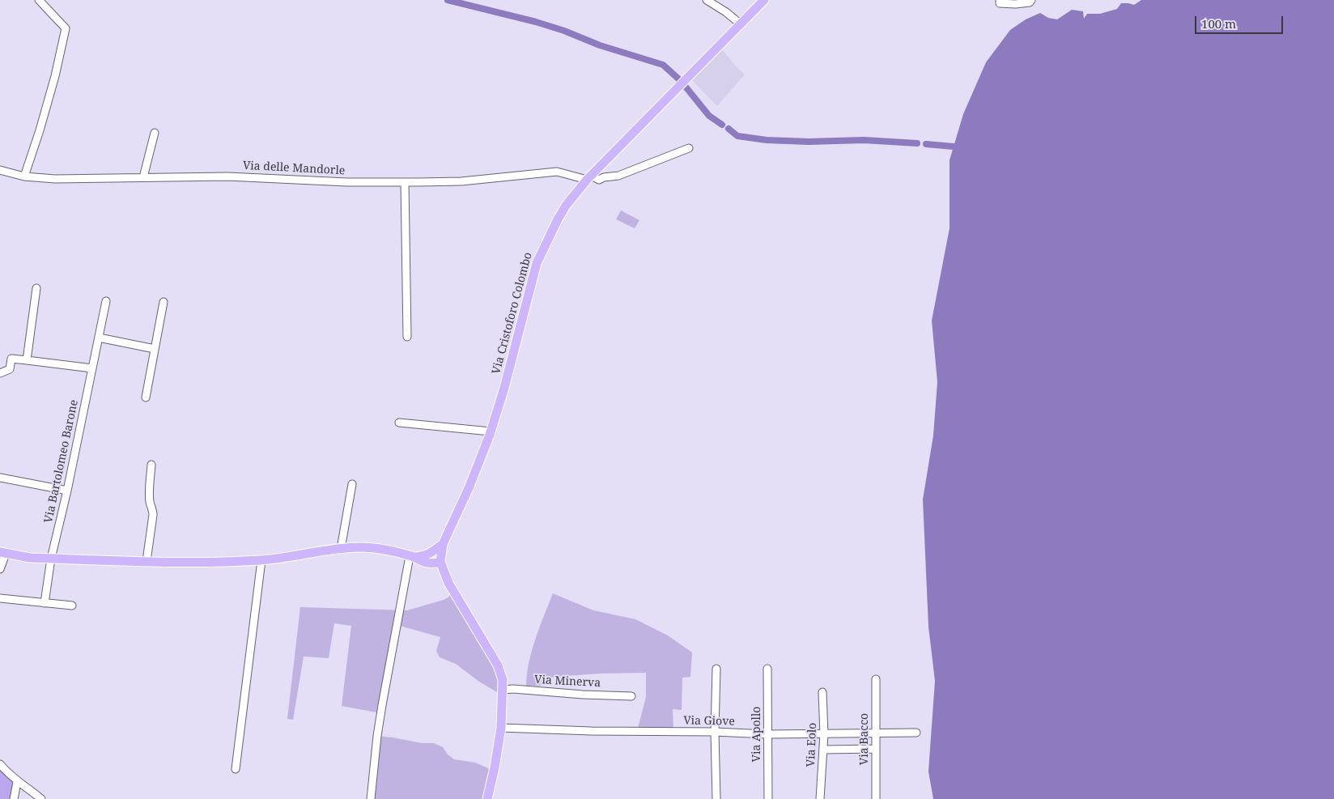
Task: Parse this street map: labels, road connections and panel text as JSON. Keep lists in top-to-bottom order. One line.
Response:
{"streets":{"main road":["Via Cristoforo Colombo"],"street":["Via delle Mandorle","Via Bartolomeo Barone","Via Minerva","Via Giove","Via Apollo","Via Bacco","Via Eolo"]},"crossings":[["Via delle Mandorle","Via Cristoforo Colombo"],["Via Giove","Via Apollo"],["Via Giove","Via Bacco"],["Via Giove","Via Eolo"]],"scale_bar":"100 m"}
